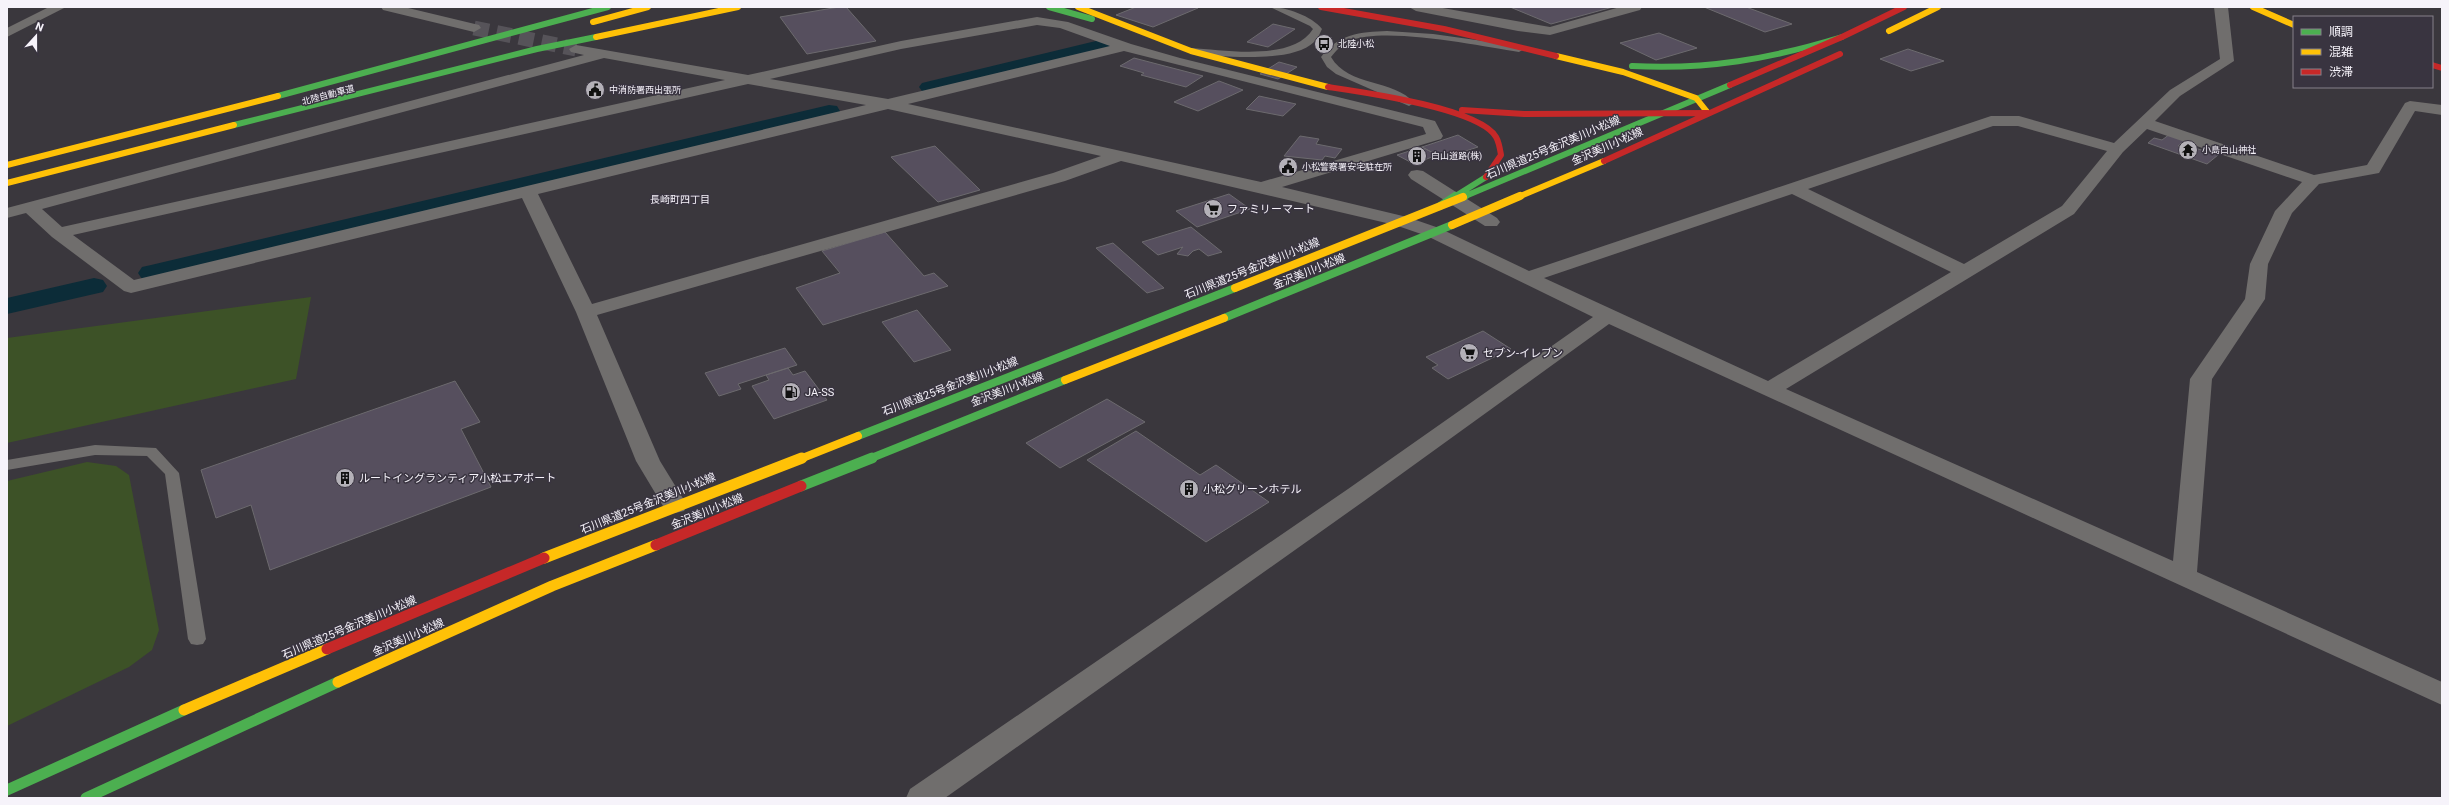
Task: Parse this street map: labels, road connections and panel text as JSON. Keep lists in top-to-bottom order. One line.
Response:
{"streets":{"main road":["北陸自動車道","金沢美川小松線","石川県道25号金沢美川小松線"]},"districts":["長崎町四丁目"],"places":{"bus stop":["北陸小松"],"public building":["中消防署西出張所","小松警察署安宅駐在所"],"temple":["小島白山神社"],"building":["白山道路(株)","ルートイングランティア小松エアポート","小松グリーンホテル"],"supermarket":["ファミリーマート","セブン-イレブン"],"fuel station":["JA-SS"]},"legend":["順調","混雑","渋滞"],"north":"top"}
